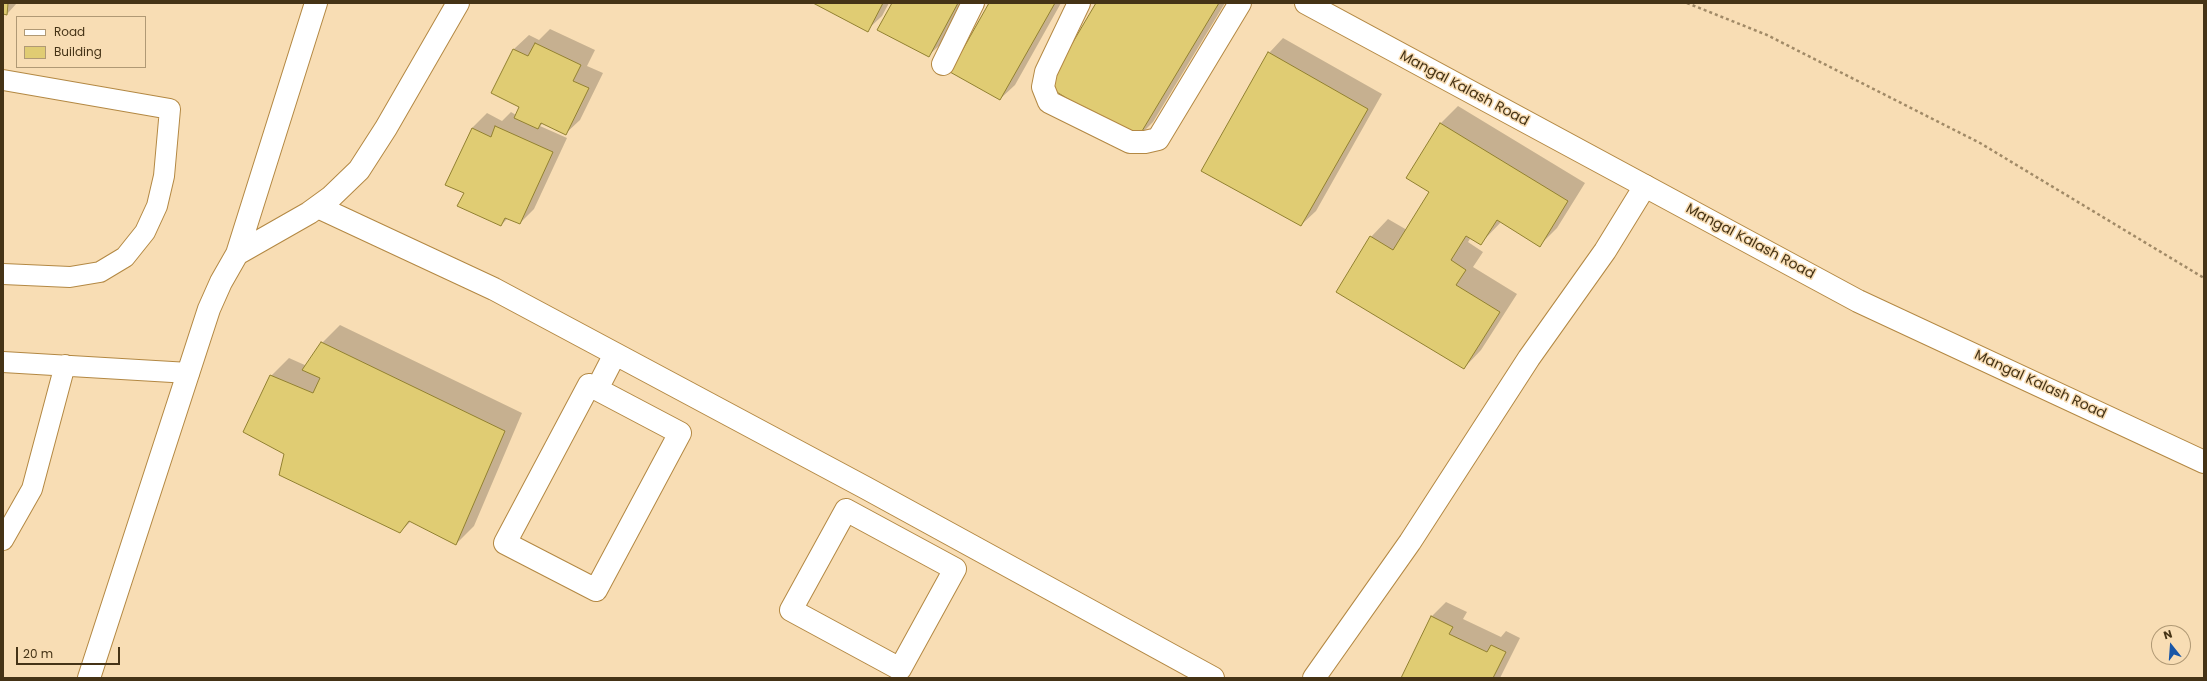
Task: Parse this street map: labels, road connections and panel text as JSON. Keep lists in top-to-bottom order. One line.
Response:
{"streets":{"street":["Mangal Kalash Road"]},"legend":["Road","Building"],"scale_bar":"20 m","north":"top"}
